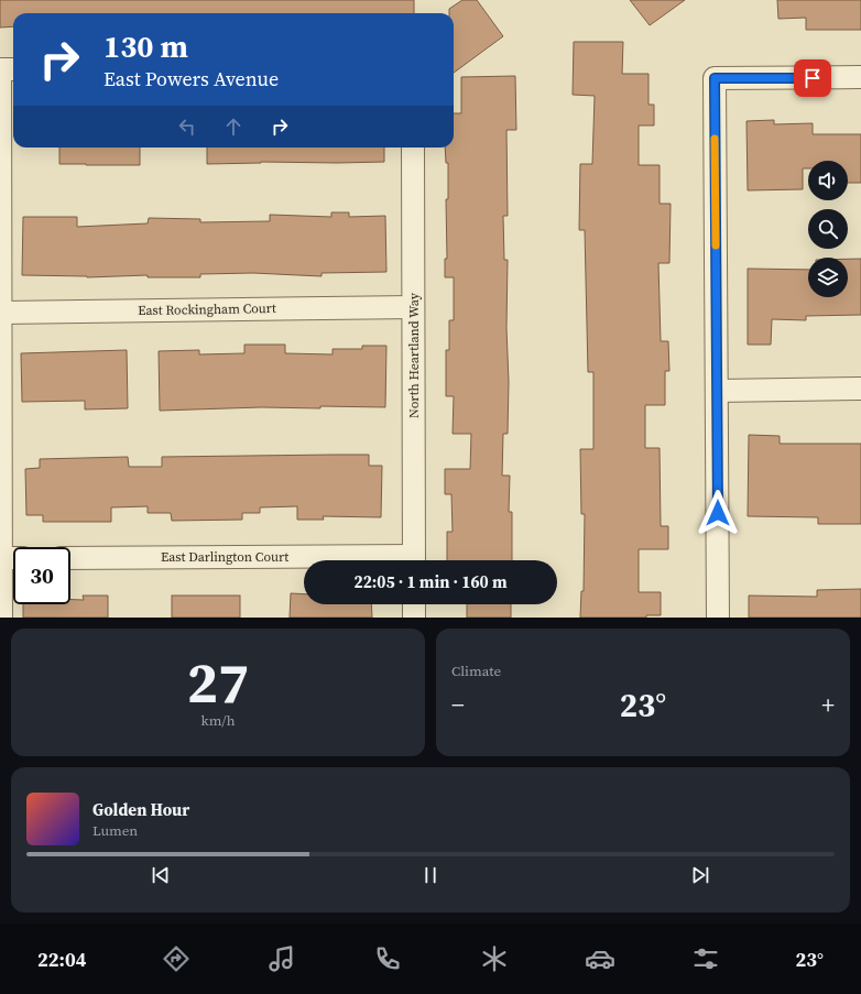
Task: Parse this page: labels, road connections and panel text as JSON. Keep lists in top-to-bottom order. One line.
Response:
{"streets":{"street":["East Rockingham Court","North Heartland Way","East Darlington Court"]},"crossings":[["East Rockingham Court","North Heartland Way"]],"page":{"turn":["130 m","East Powers Avenue"],"limit":"30","trip":"22:05 · 1 min · 160 m","tile":[["27","km/h"],"Climate"],"heat":["−","23°","+"],"song":["Golden Hour","Lumen"],"tabs":["22:04","23°"]}}
